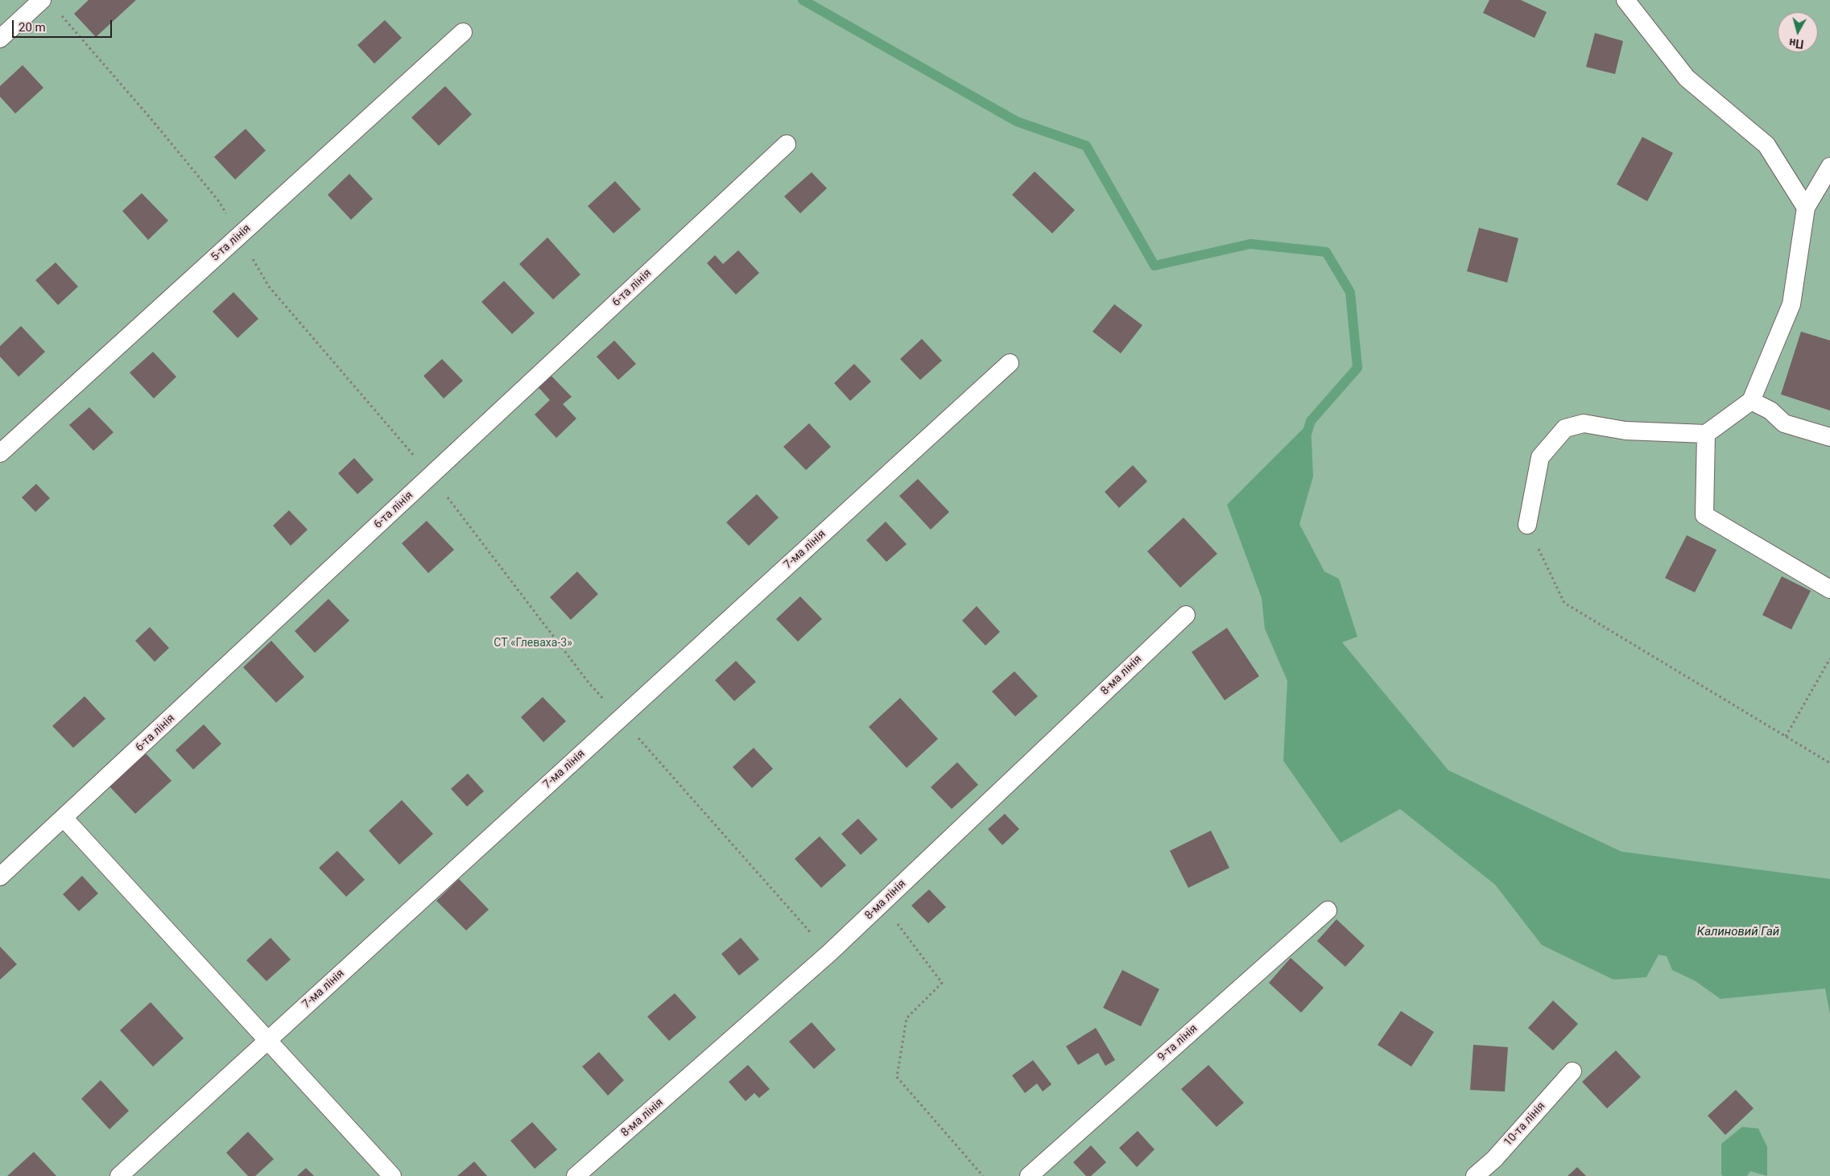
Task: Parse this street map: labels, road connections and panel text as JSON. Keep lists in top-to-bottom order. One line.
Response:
{"streets":{"lane":["5-та лінія","6-та лінія","7-ма лінія","8-ма лінія","9-та лінія","10-та лінія"]},"water":["Калиновий Гай"],"parks":["СТ «Глеваха-3»"],"scale_bar":"20 m","north":"bottom"}
